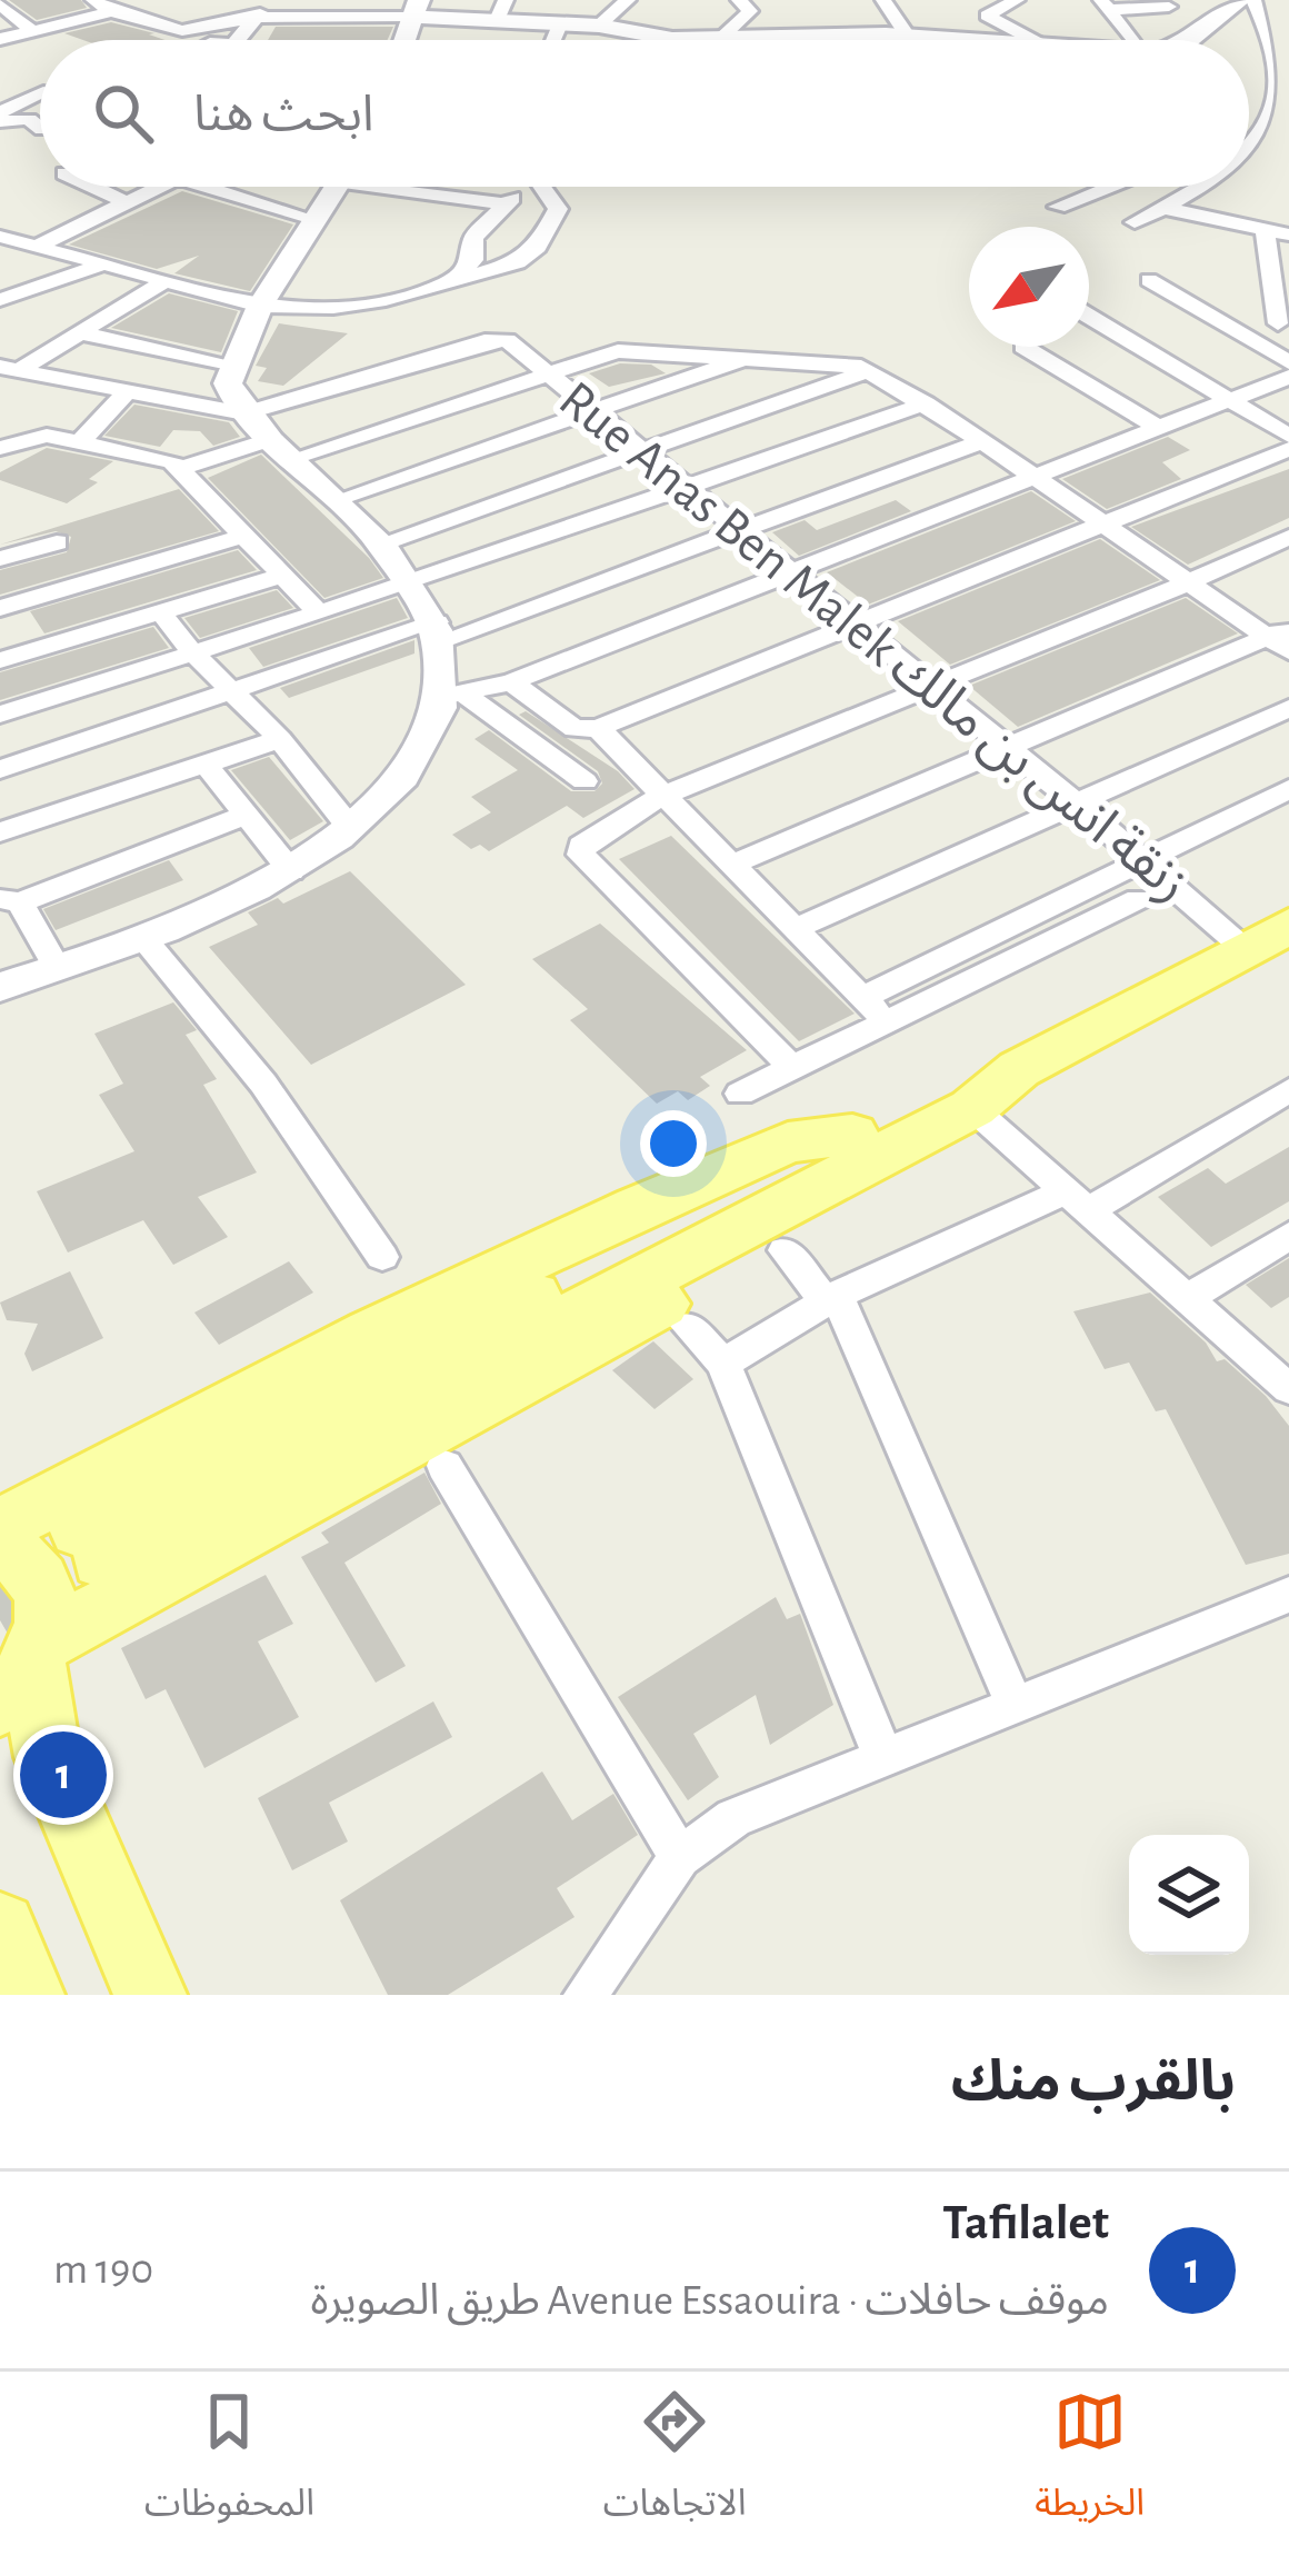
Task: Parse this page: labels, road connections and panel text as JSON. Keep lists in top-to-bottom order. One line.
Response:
{"streets":{"street":["Rue Anas Ben Malek زنقة انس بن مالك"]},"north":"bottom left","page":{"search":"ابحث هنا","pins":"1","heading":"بالقرب منك","list":[{"mark":"1","name":"Tafilalet","note":"موقف حافلات · Avenue Essaouira طريق الصويرة","value":"190 m"}],"nav":["الخريطة","الاتجاهات","المحفوظات"]}}
